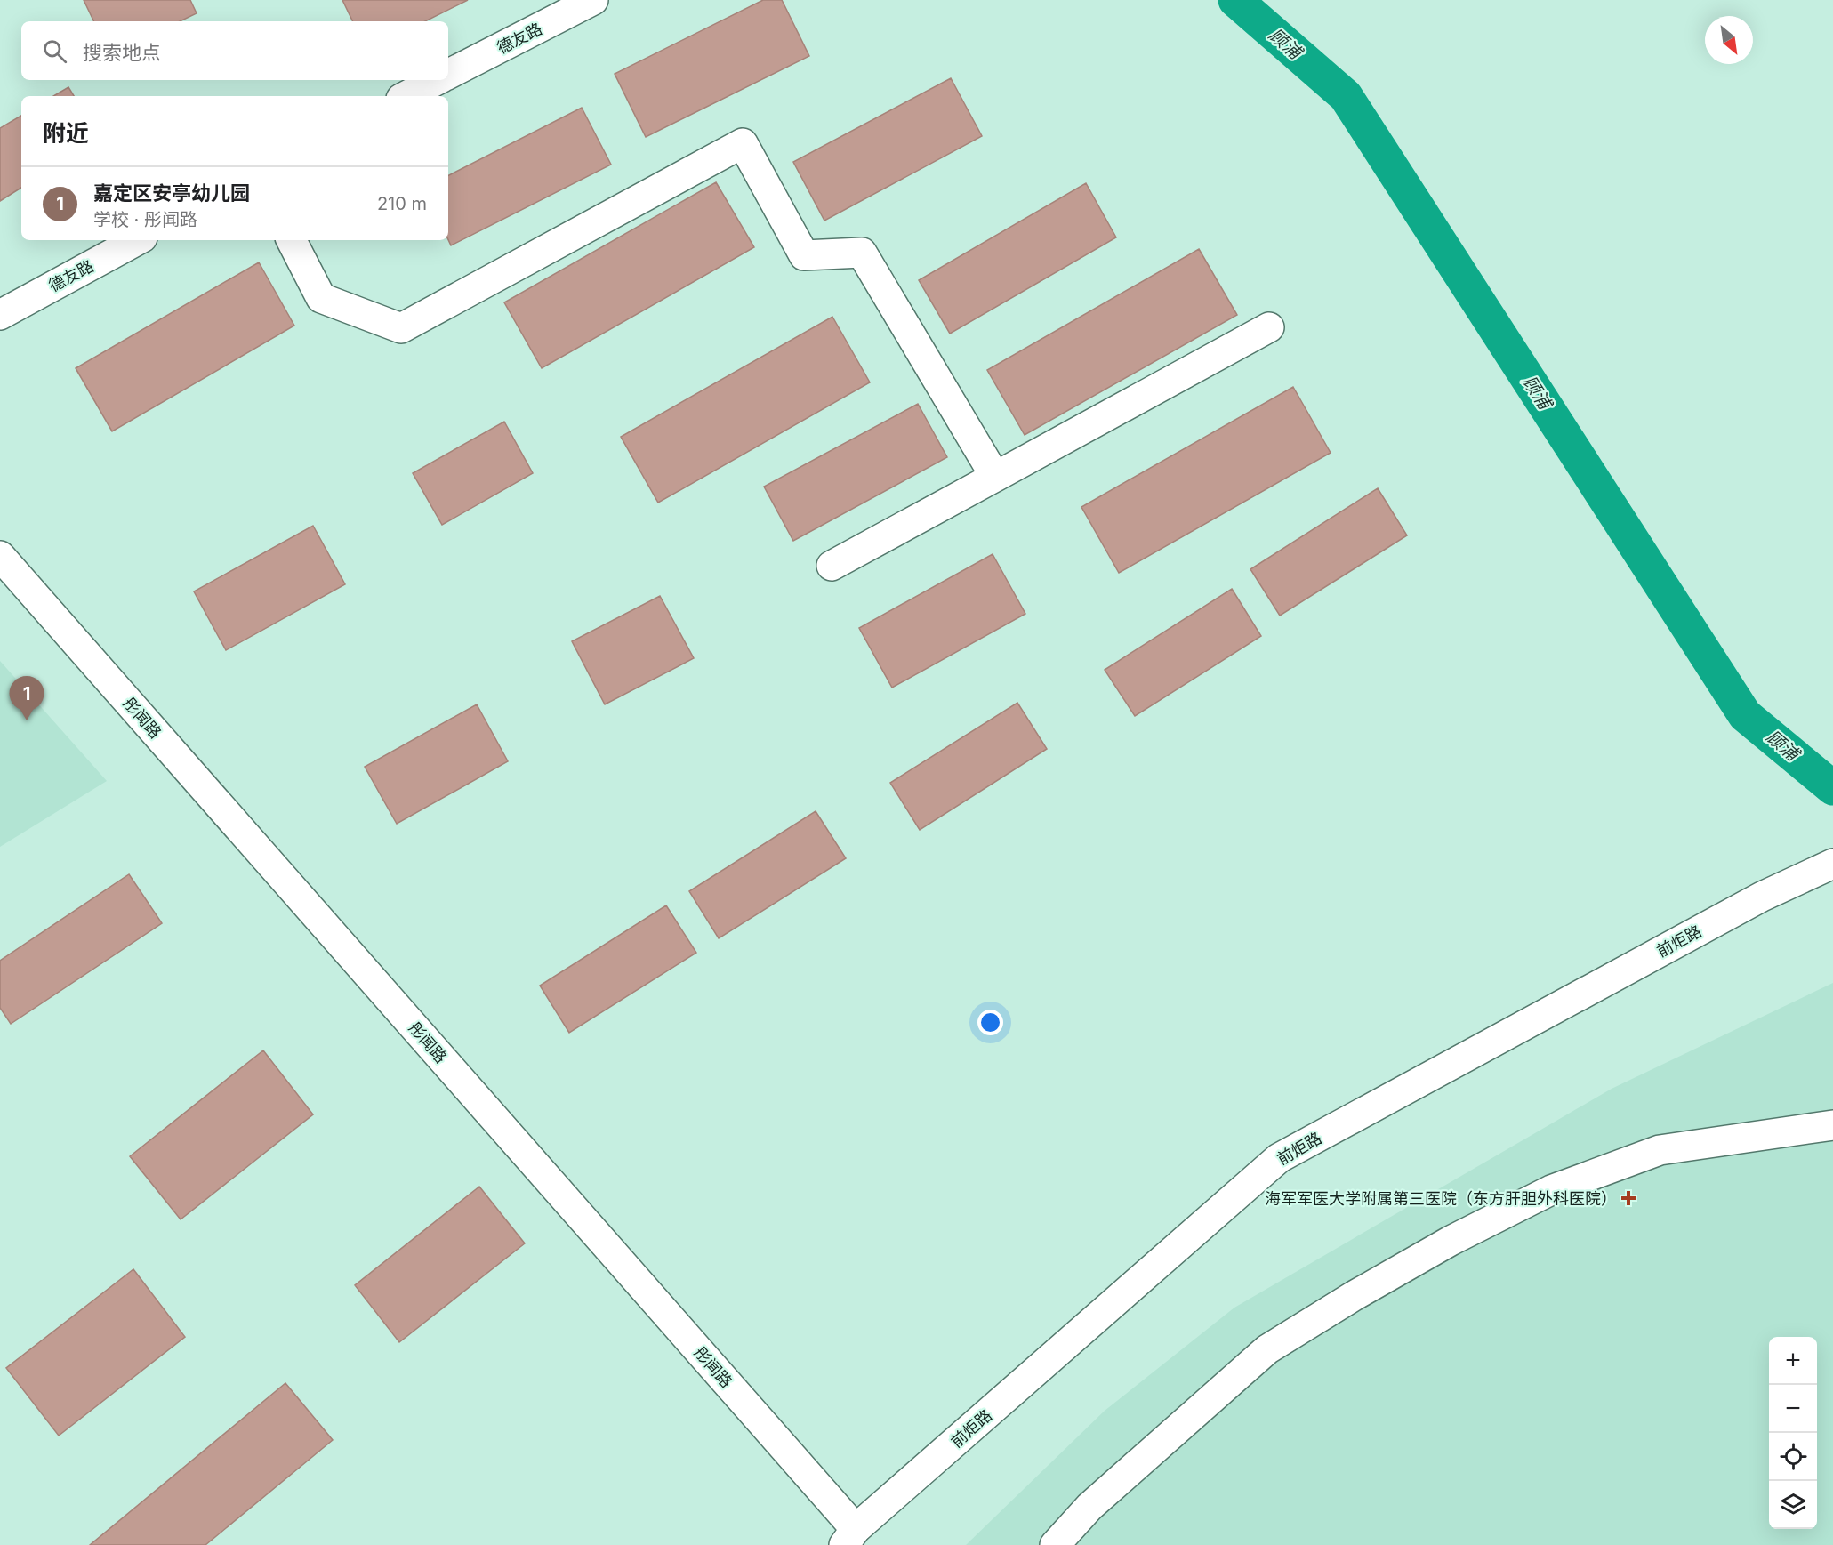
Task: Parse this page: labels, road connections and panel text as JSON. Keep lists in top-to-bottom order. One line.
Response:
{"streets":{"street":["德友路","彤闻路","前炬路"]},"crossings":[["彤闻路","前炬路"]],"water":["顾浦"],"places":{"health":["海军军医大学附属第三医院（东方肝胆外科医院）"]},"north":"bottom right","page":{"search":"搜索地点","heading":"附近","list":[{"mark":"1","name":"嘉定区安亭幼儿园","note":"学校 · 彤闻路","value":"210 m"}],"pins":"1","map_buttons":["+","−"]}}
